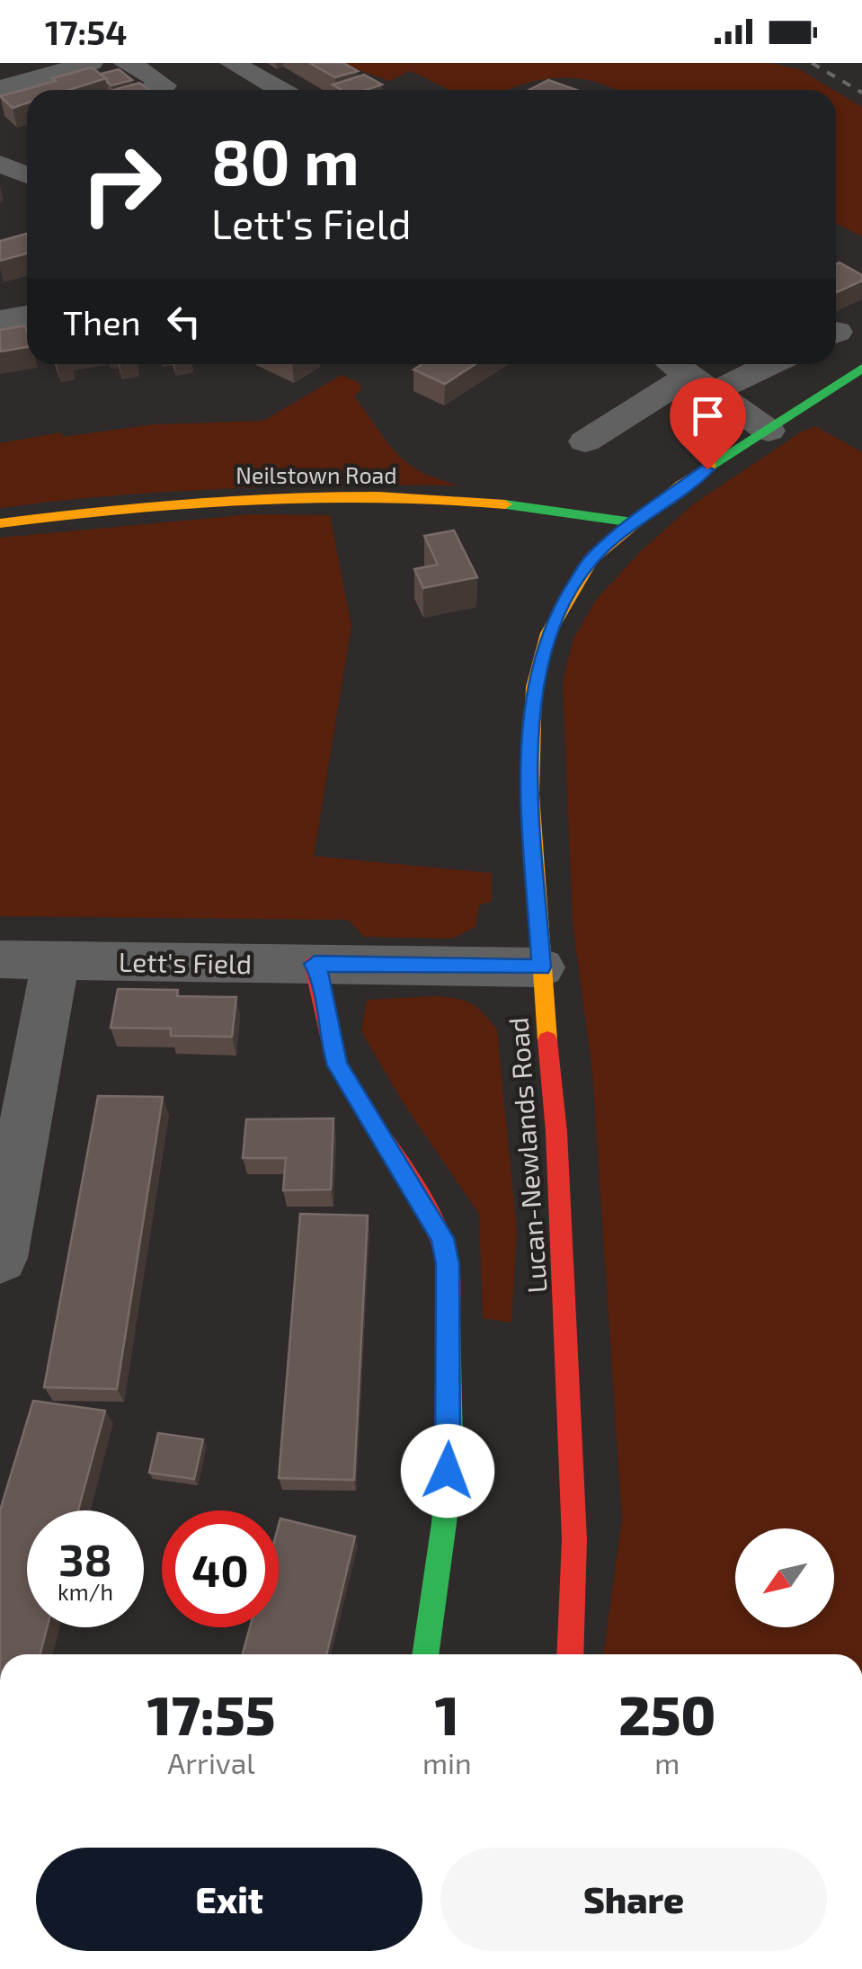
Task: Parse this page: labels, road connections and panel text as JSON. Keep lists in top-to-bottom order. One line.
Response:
{"streets":{"street":["Neilstown Road","Lett's Field","Lucan-Newlands Road"]},"crossings":[["Neilstown Road","Lucan-Newlands Road"],["Lett's Field","Lucan-Newlands Road"]],"north":"bottom left","page":{"status":"17:54","turn":["80 m","Lett's Field"],"then":"Then","speed":"38 km/h","limit":"40","eta":["17:55","Arrival","1","min","250","m"],"buttons":["Exit","Share"]}}
